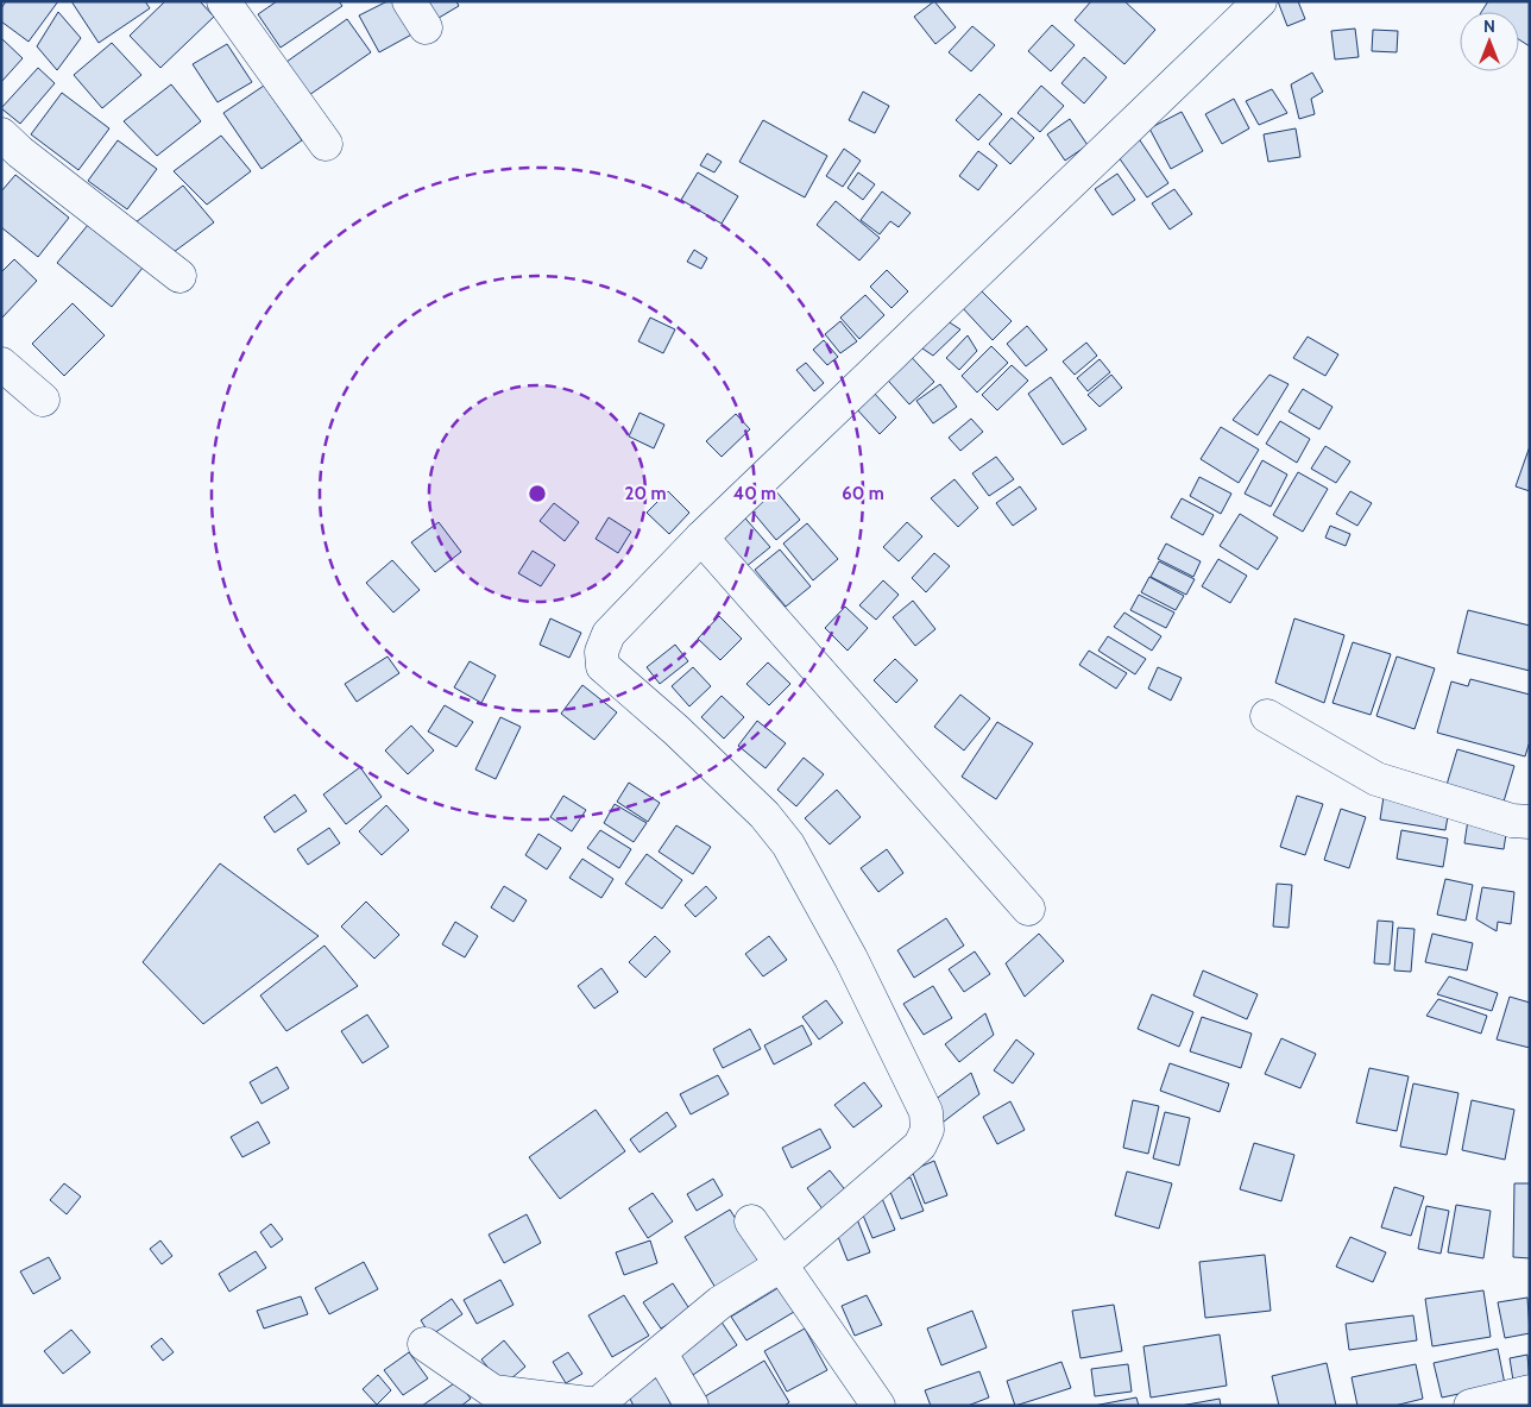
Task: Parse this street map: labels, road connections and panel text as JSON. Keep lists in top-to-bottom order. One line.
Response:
{"north":"top","rings":["20 m","40 m","60 m"]}
